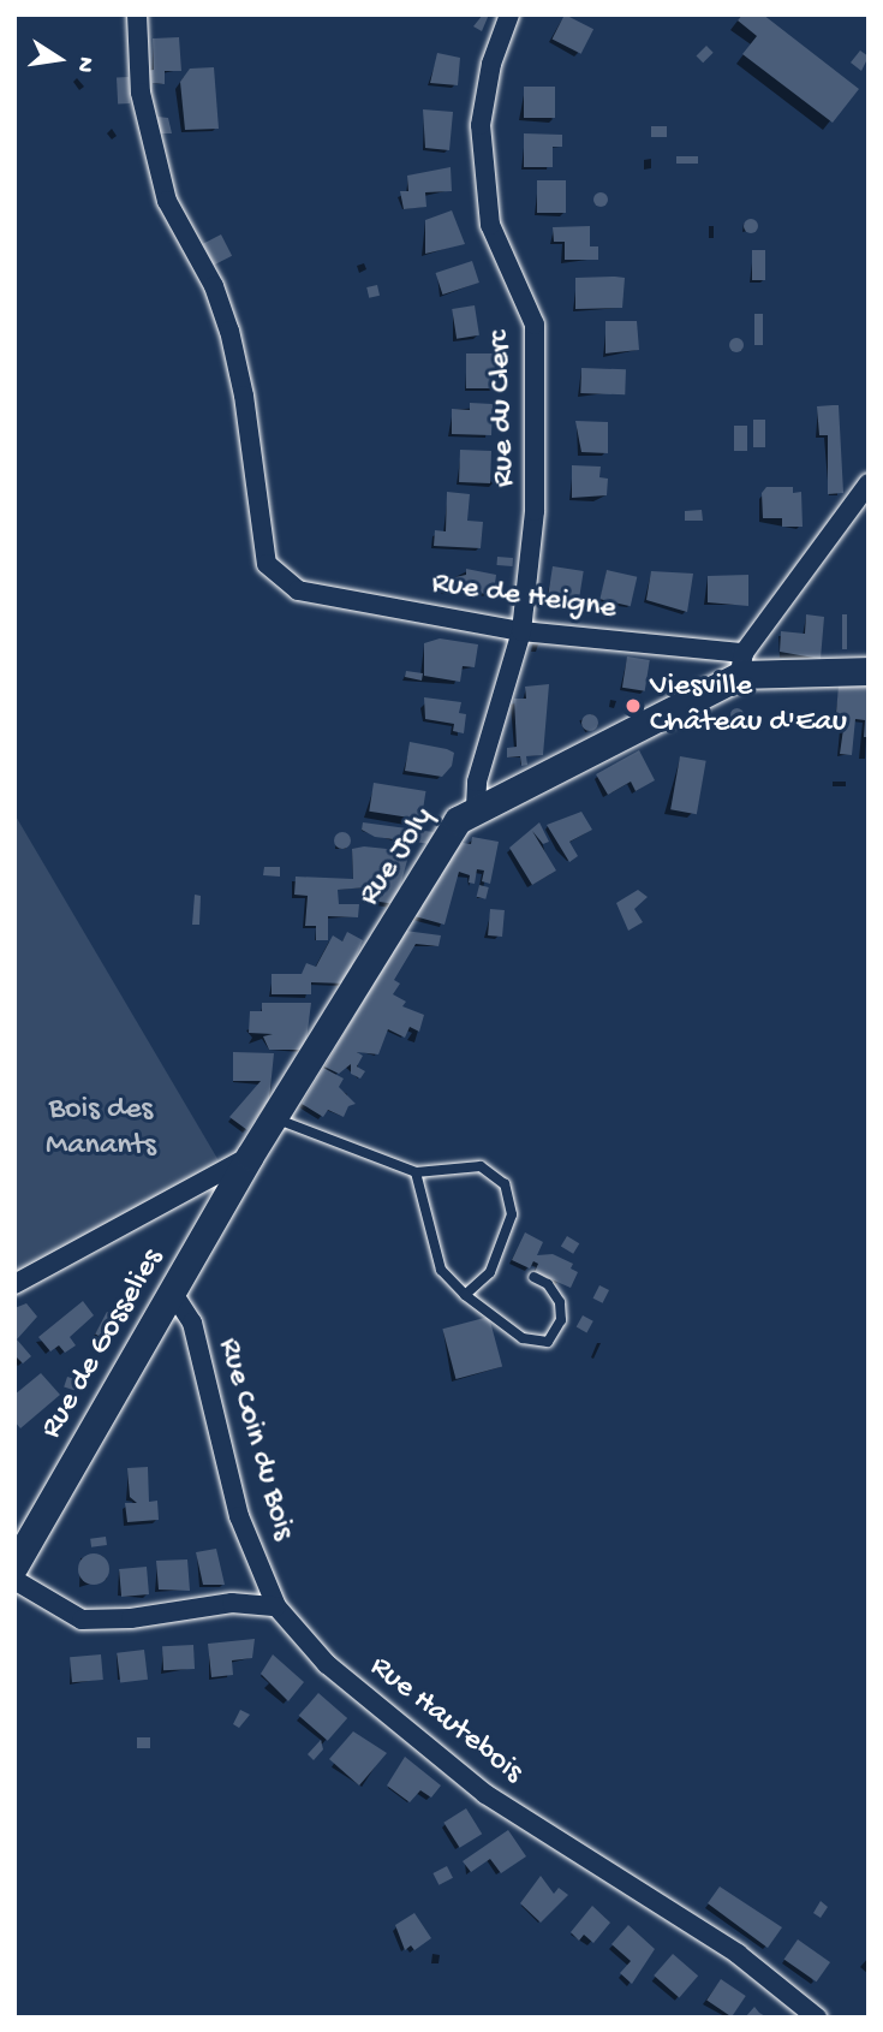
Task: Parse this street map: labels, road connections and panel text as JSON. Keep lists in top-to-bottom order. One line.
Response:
{"streets":{"street":["Rue du Clerc","Rue de Heigne","Rue Joly","Rue de Gosselies","Rue Coin du Bois","Rue Hautebois"]},"crossings":[["Rue du Clerc","Rue de Heigne"],["Rue du Clerc","Rue Joly"],["Rue de Heigne","Rue Joly"],["Rue Joly","Rue de Gosselies"],["Rue de Gosselies","Rue Coin du Bois"],["Rue Coin du Bois","Rue Hautebois"]],"parks":["Bois des Manants"],"places":["Viesville Château d'Eau"],"north":"right"}
